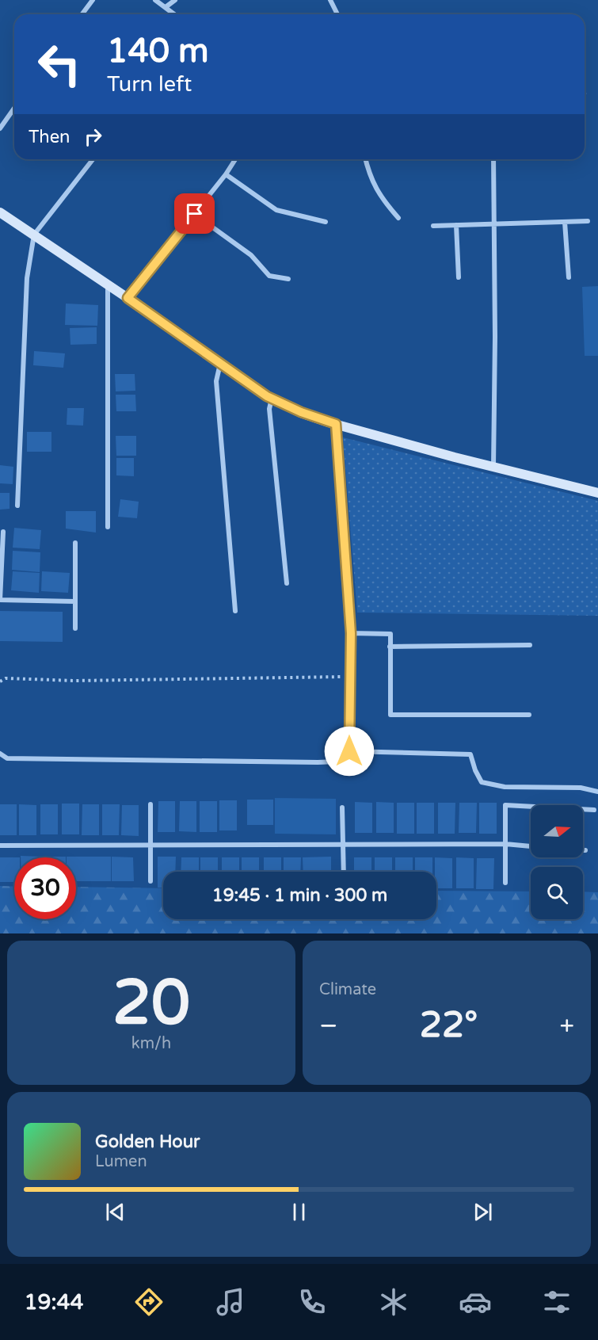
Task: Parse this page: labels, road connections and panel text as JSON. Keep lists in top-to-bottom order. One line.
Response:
{"north":"right","page":{"turn":["140 m","Turn left"],"then":"Then","limit":"30","trip":"19:45 · 1 min · 300 m","tile":[["20","km/h"],"Climate"],"heat":["−","22°","+"],"song":["Golden Hour","Lumen"],"tabs":"19:44"}}
